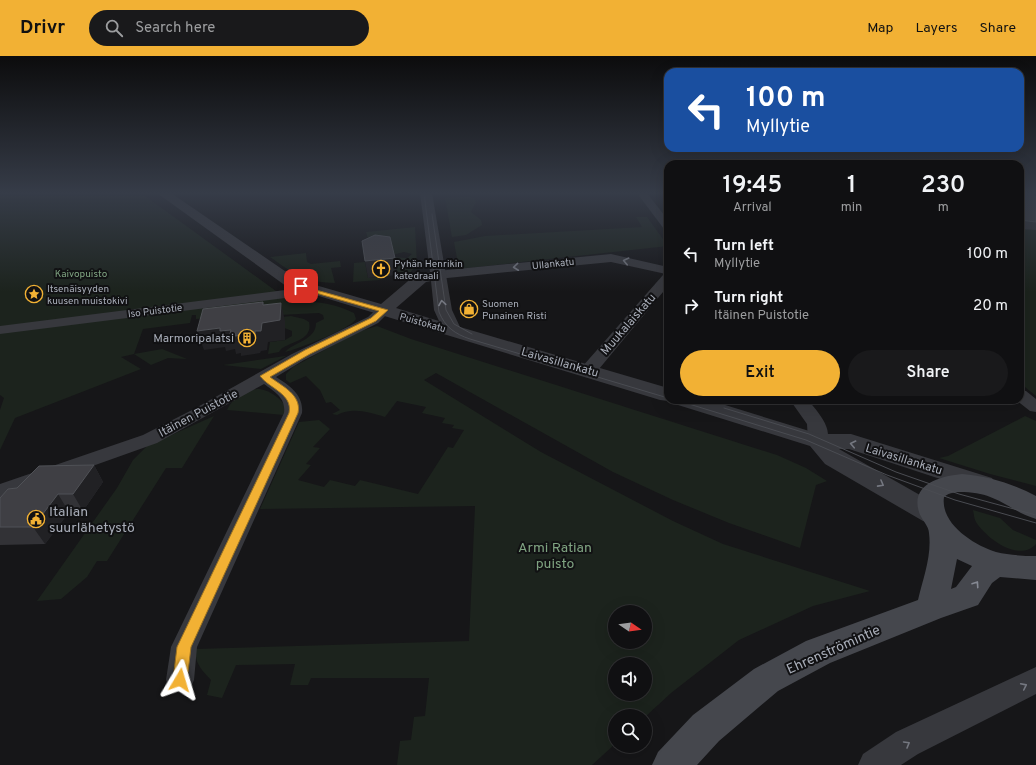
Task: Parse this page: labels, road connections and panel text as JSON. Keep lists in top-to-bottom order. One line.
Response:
{"streets":{"main road":["Laivasillankatu","Ehrenströmintie"],"street":["Ullankatu","Iso Puistotie","Puistokatu","Muukalaiskatu","Itäinen Puistotie"]},"crossings":[["Iso Puistotie","Puistokatu"],["Puistokatu","Laivasillankatu"],["Puistokatu","Itäinen Puistotie"],["Muukalaiskatu","Laivasillankatu"],["Laivasillankatu","Ehrenströmintie"]],"one_way":["Ullankatu"],"parks":["Kaivopuisto","Armi Ratian puisto"],"places":{"church":["Pyhän Henrikin katedraali"],"place":["Itsenäisyyden kuusen muistokivi"],"shop":["Suomen Punainen Risti"],"building":["Marmoripalatsi"],"public building":["Italian suurlähetystö"]},"north":"right","page":{"header":"Drivr","search":"Search here","nav":["Map","Layers","Share"],"turn":["100 m","Myllytie"],"eta":["19:45","Arrival","1","min","230","m"],"list":[{"name":"Turn left","note":"Myllytie","value":"100 m"},{"name":"Turn right","note":"Itäinen Puistotie","value":"20 m"}],"buttons":["Exit","Share"]}}
